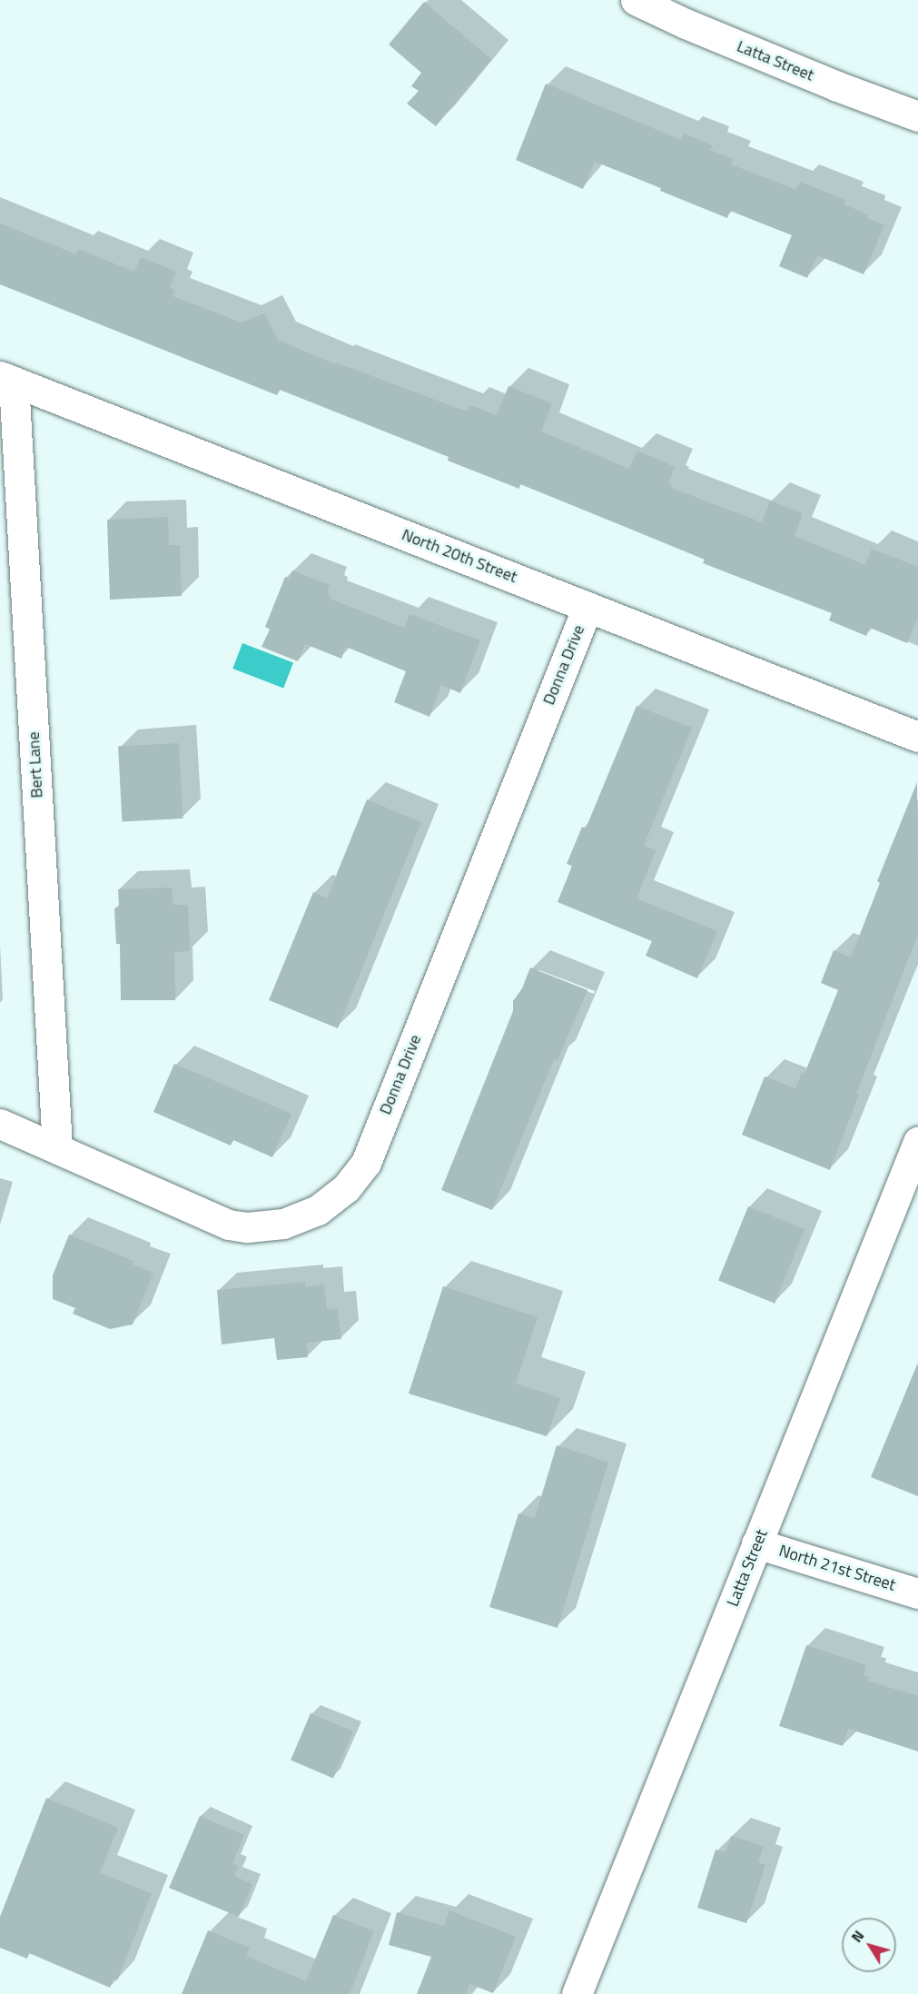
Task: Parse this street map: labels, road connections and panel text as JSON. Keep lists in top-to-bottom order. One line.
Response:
{"streets":{"street":["Latta Street","North 20th Street","Donna Drive","Bert Lane","North 21st Street"]},"crossings":[["Latta Street","North 21st Street"],["North 20th Street","Donna Drive"],["North 20th Street","Bert Lane"],["Donna Drive","Bert Lane"]],"north":"top left"}
